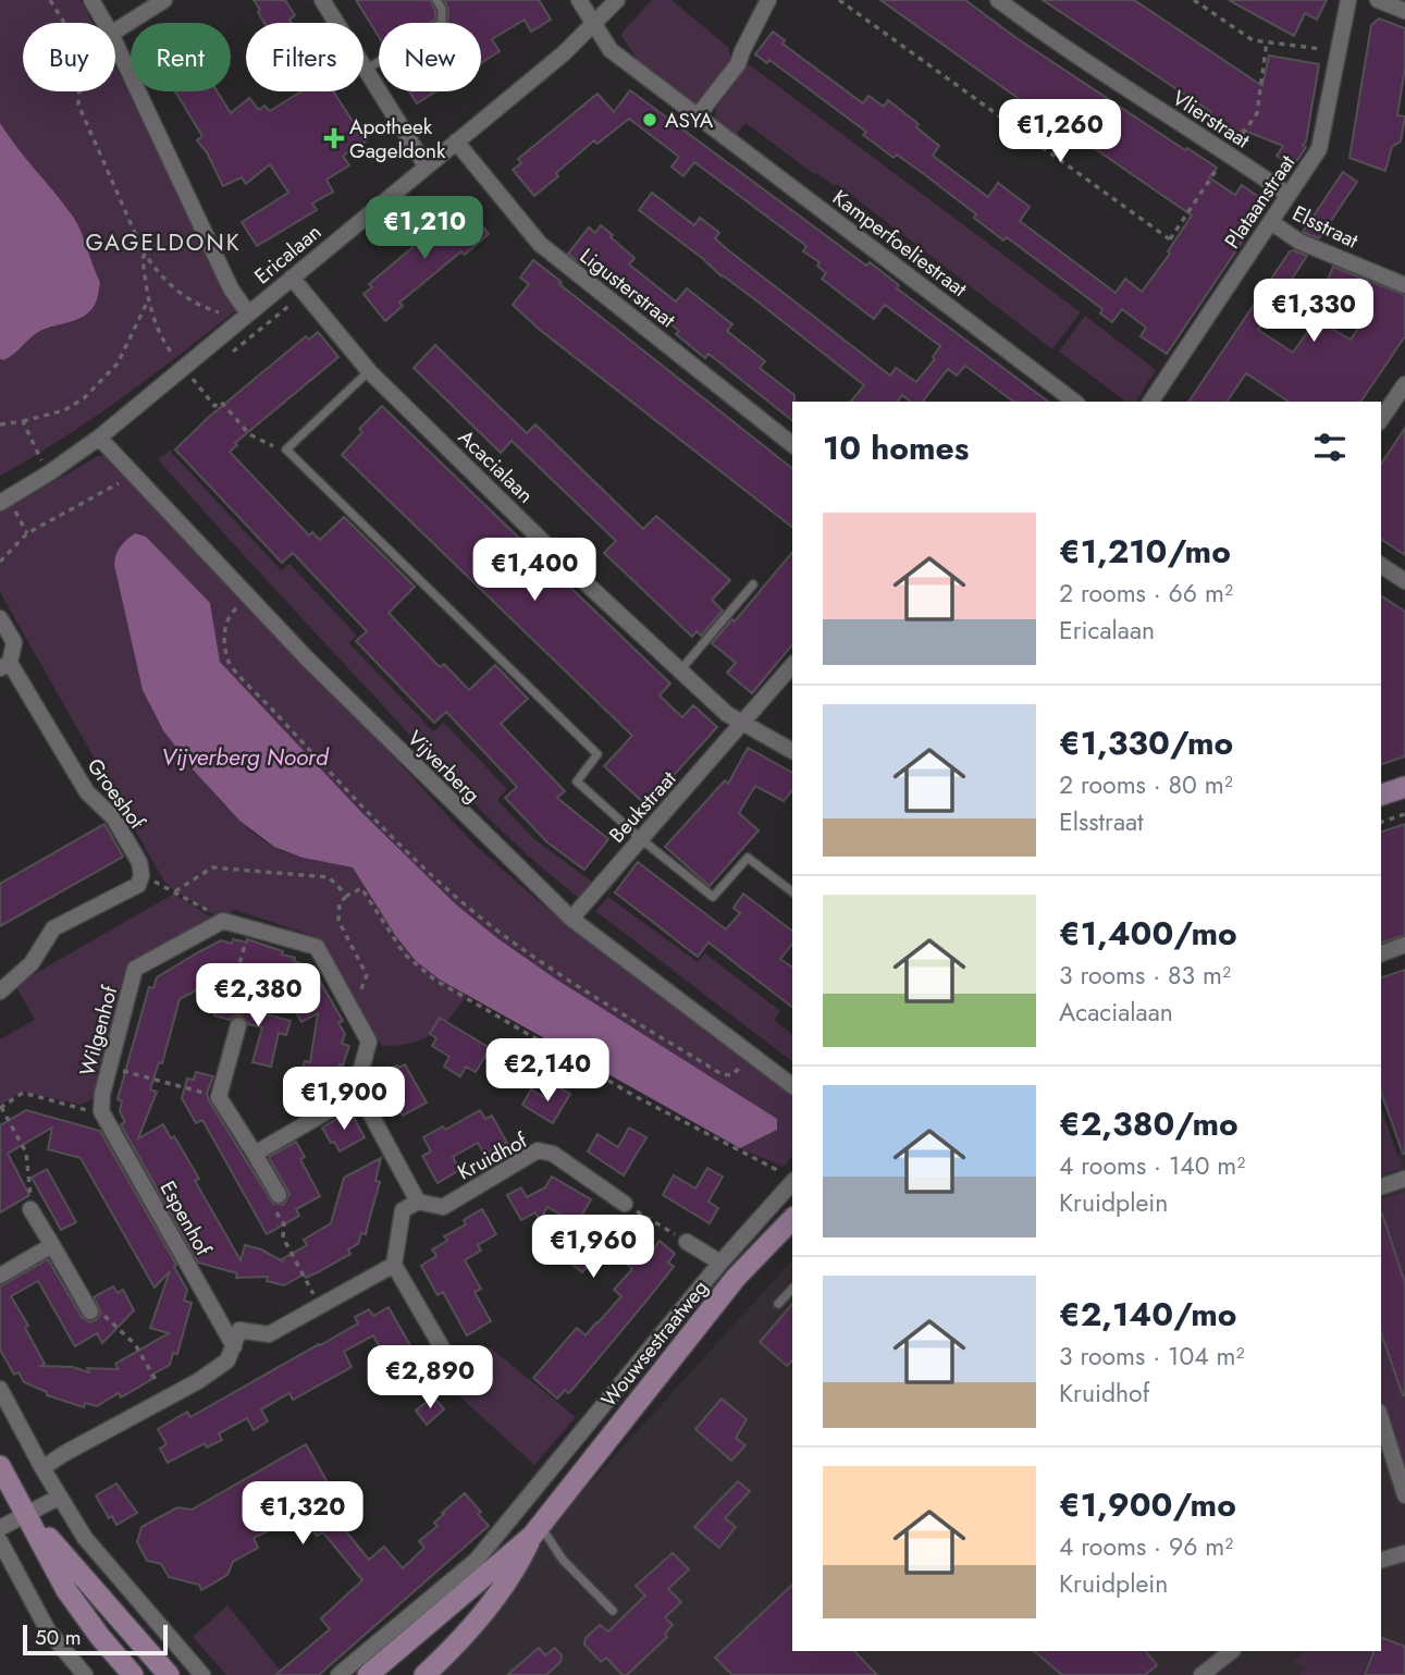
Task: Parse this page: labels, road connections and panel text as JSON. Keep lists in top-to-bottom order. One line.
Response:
{"streets":{"main road":["Wouwsestraatweg"],"street":["Vlierstraat","Plataanstraat","Elsstraat","Kamperfoeliestraat","Ericalaan","Ligusterstraat","Acacialaan","Vijverberg","Groeshof","Beukstraat","Wilgenhof","Kruidhof","Espenhof"]},"crossings":[["Vlierstraat","Plataanstraat"],["Plataanstraat","Elsstraat"],["Kamperfoeliestraat","Ericalaan"],["Ericalaan","Ligusterstraat"],["Ericalaan","Acacialaan"],["Ericalaan","Vijverberg"],["Acacialaan","Beukstraat"],["Vijverberg","Beukstraat"],["Wilgenhof","Espenhof"]],"districts":["GAGELDONK"],"water":["Vijverberg Noord"],"places":{"other":["ASYA"],"health":["Apotheek Gageldonk"]},"scale_bar":"50 m","page":{"chip":["Buy","Rent","Filters","New"],"price":["€1,260","€1,210","€1,330","€1,400","€2,380","€2,140","€1,900","€1,960","€2,890","€1,320"],"heading":"10 homes","list":[{"name":"€1,210/mo","note":"2 rooms · 66 m² · Ericalaan"},{"name":"€1,330/mo","note":"2 rooms · 80 m² · Elsstraat"},{"name":"€1,400/mo","note":"3 rooms · 83 m² · Acacialaan"},{"name":"€2,380/mo","note":"4 rooms · 140 m² · Kruidplein"},{"name":"€2,140/mo","note":"3 rooms · 104 m² · Kruidhof"},{"name":"€1,900/mo","note":"4 rooms · 96 m² · Kruidplein"}],"scale":"50 m"}}
